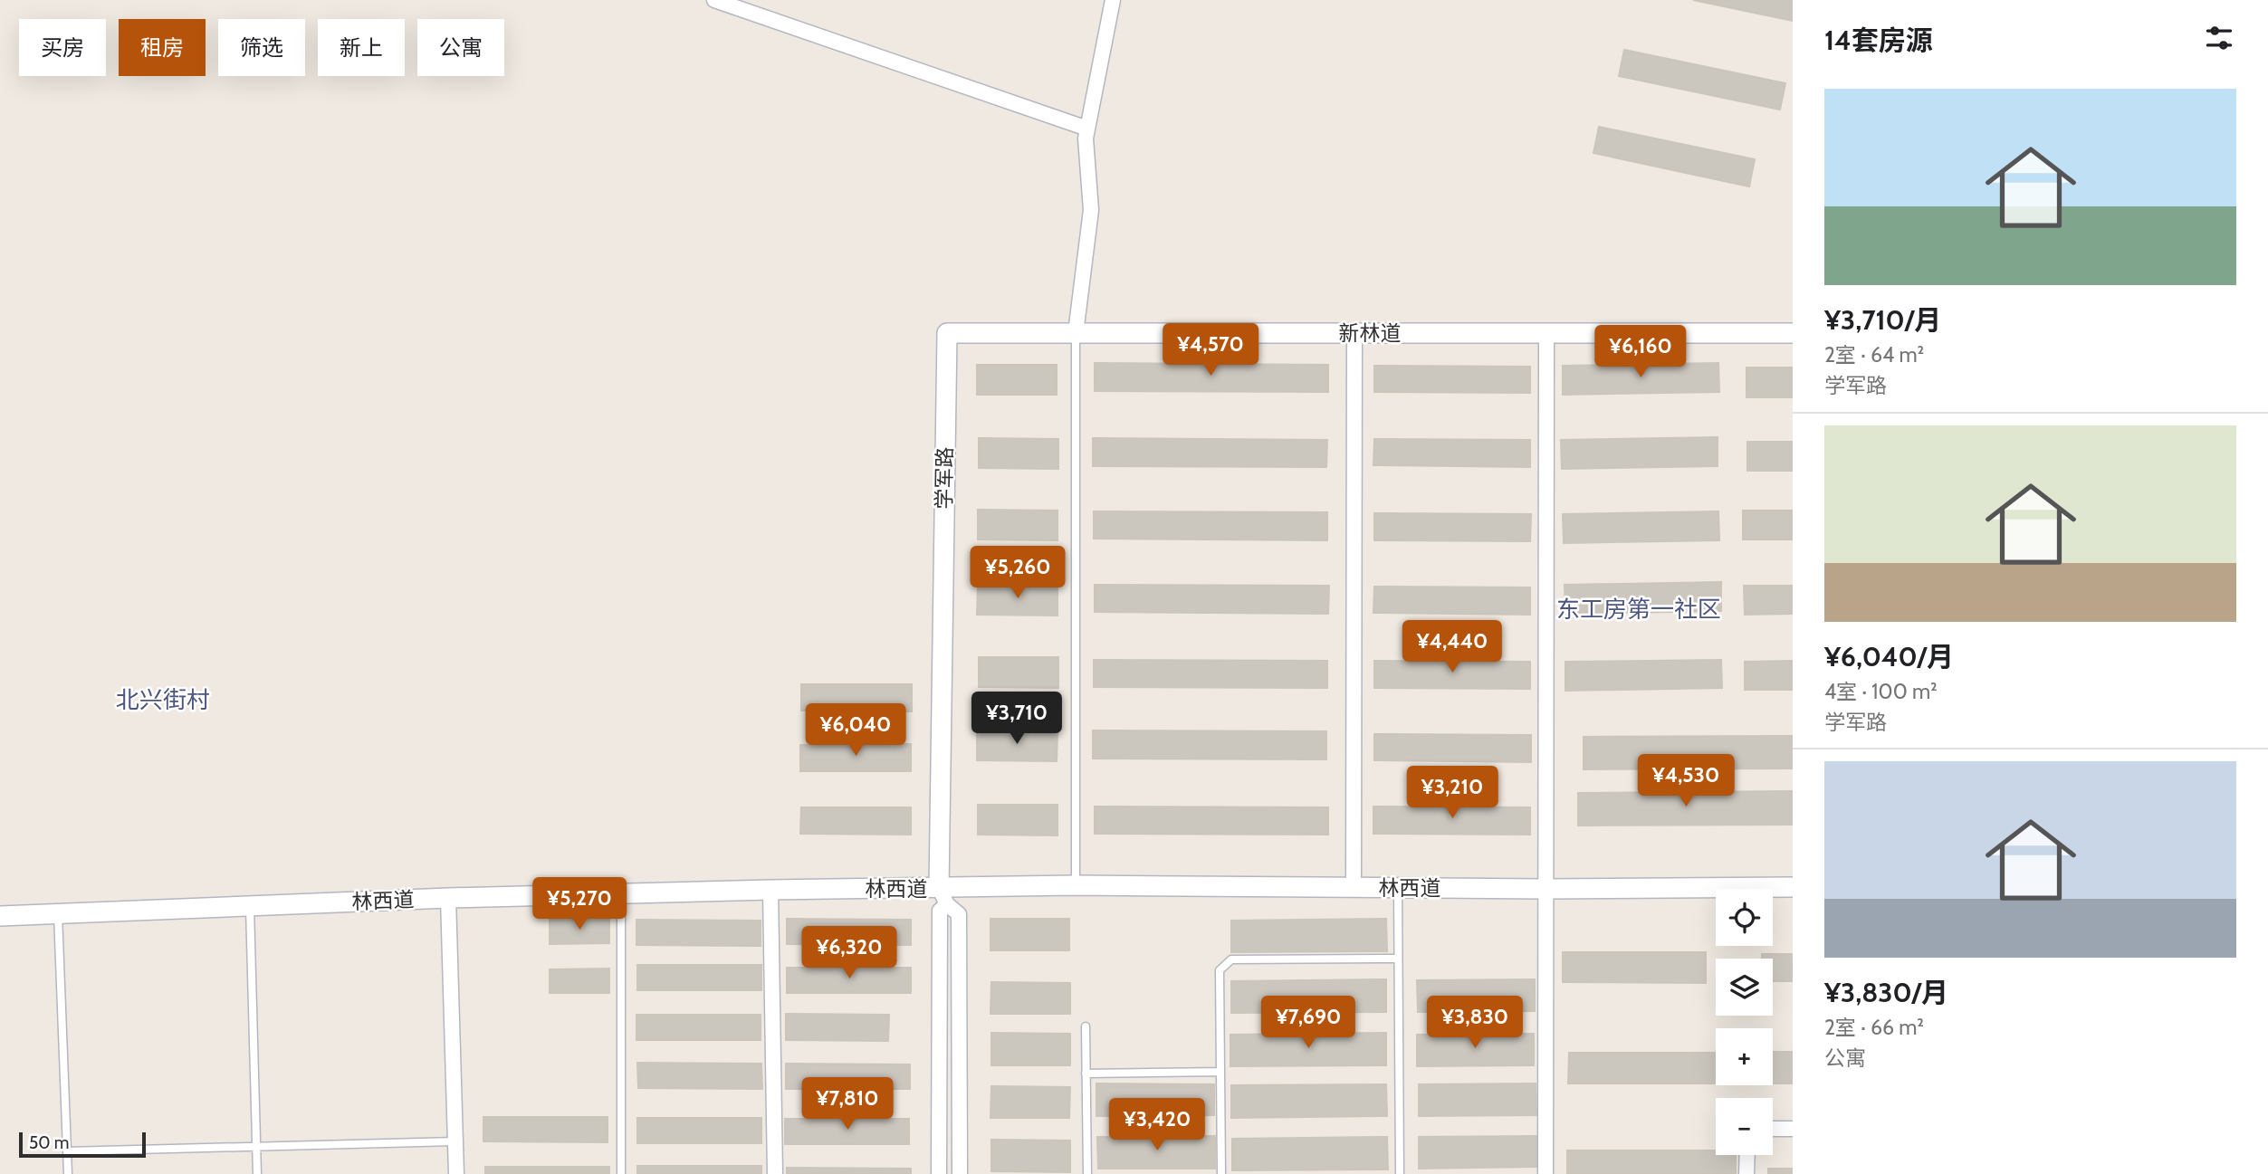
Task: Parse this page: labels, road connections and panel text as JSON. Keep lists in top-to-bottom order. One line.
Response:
{"streets":{"main road":["新林道","学军路","林西道"]},"crossings":[["新林道","学军路"],["学军路","林西道"]],"districts":["东工房第一社区","北兴街村"],"scale_bar":"50 m","page":{"heading":"14套房源","chip":["买房","租房","筛选","新上","公寓"],"list":[{"name":"¥3,710/月","note":"2室 · 64 m² · 学军路"},{"name":"¥6,040/月","note":"4室 · 100 m² · 学军路"},{"name":"¥3,830/月","note":"2室 · 66 m² · 公寓"}],"price":["¥4,570","¥6,160","¥5,260","¥4,440","¥3,710","¥6,040","¥4,530","¥3,210","¥5,270","¥6,320","¥7,690","¥3,830","¥7,810","¥3,420"],"map_buttons":["+","−"],"scale":"50 m"}}
